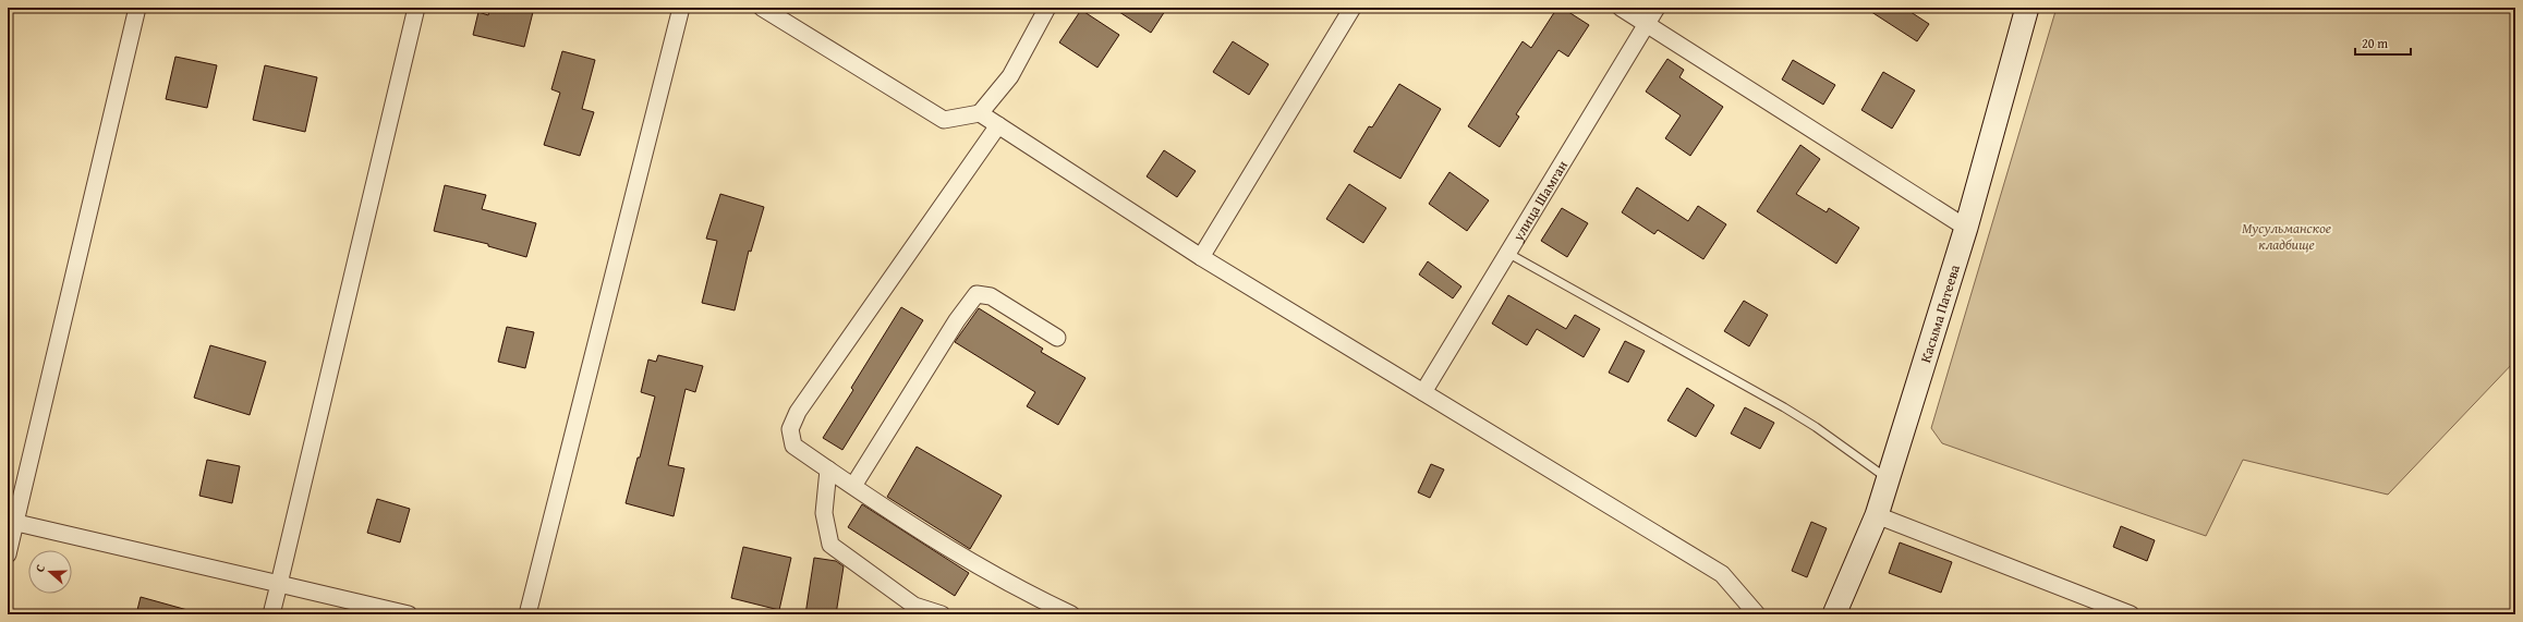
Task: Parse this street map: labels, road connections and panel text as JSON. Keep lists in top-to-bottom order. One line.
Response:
{"streets":{"main road":["Касыма Патеева"],"street":["улица Шамган"]},"parks":["Мусульманское кладбище"],"scale_bar":"20 m","north":"left"}
